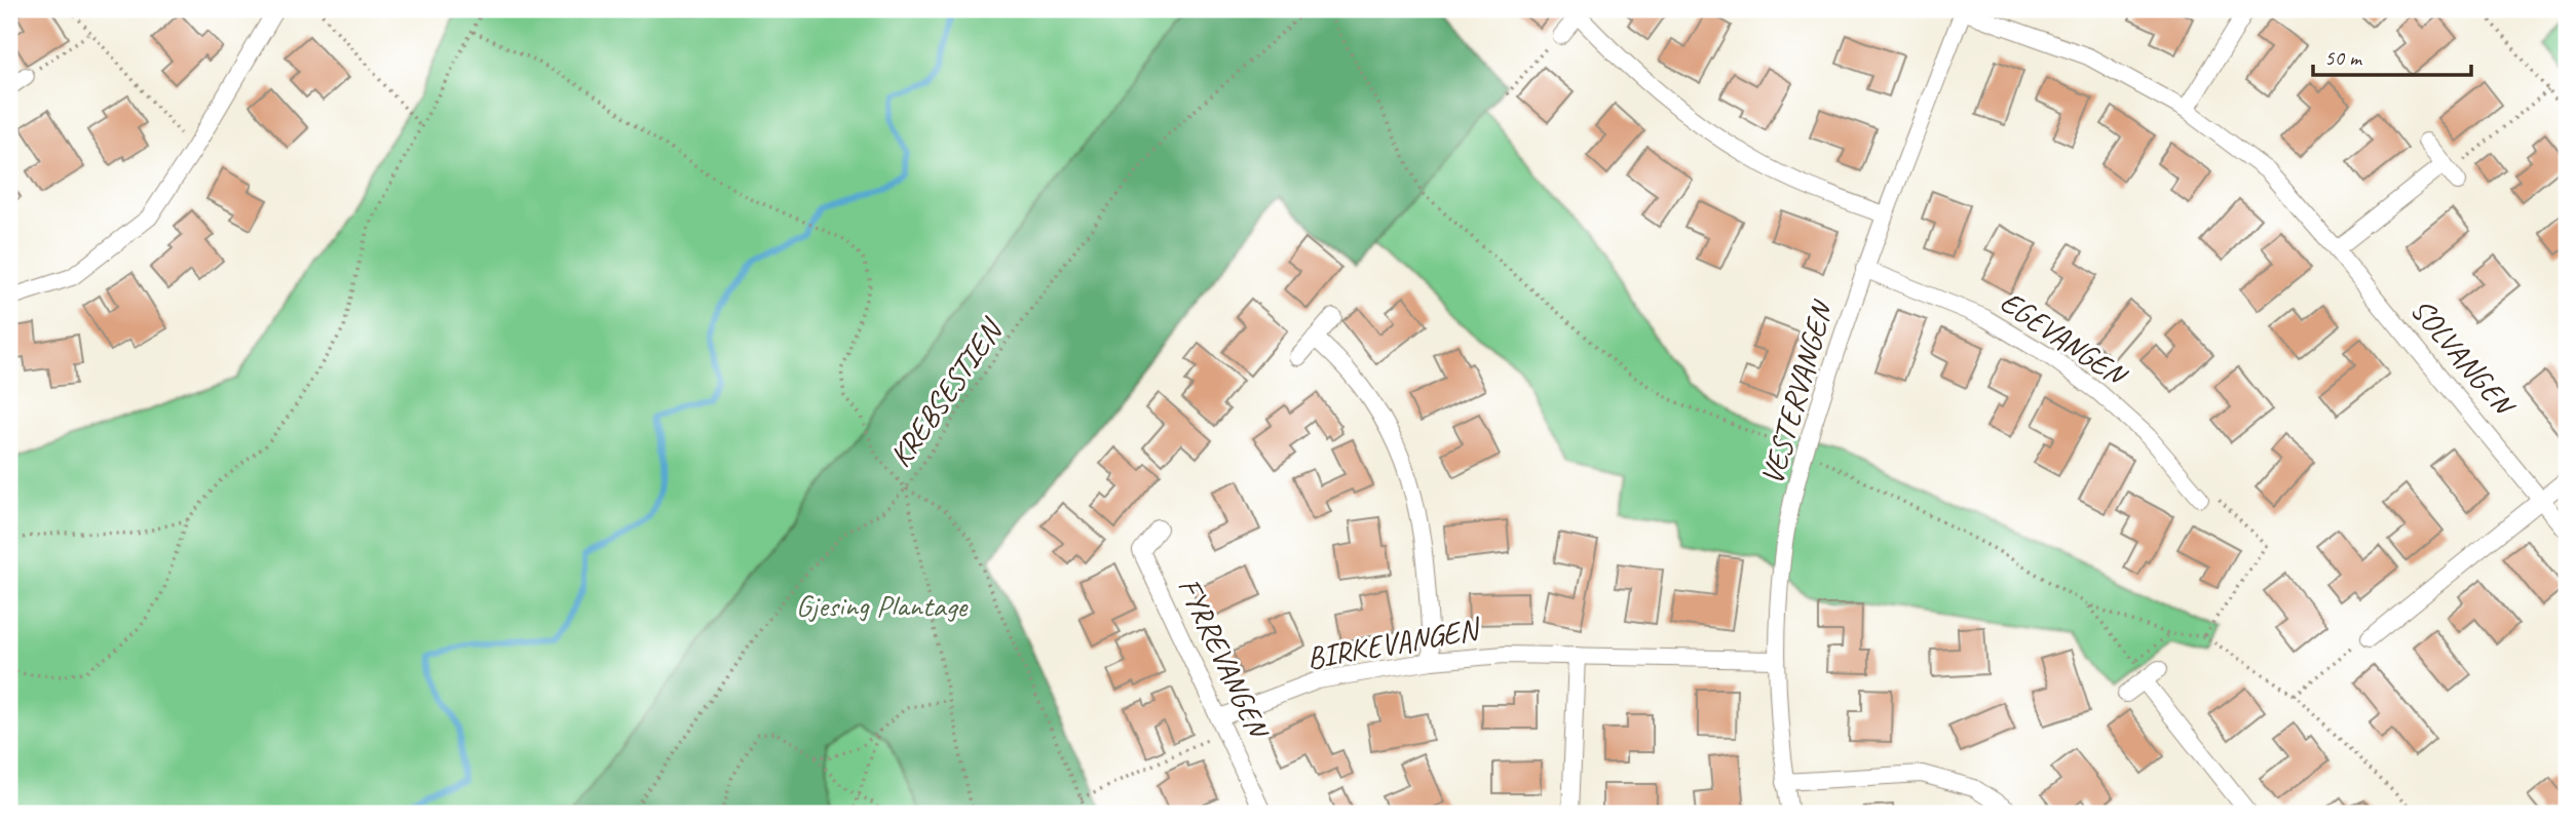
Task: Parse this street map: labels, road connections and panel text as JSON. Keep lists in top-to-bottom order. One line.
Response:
{"streets":{"street":["EGEVANGEN","SOLVANGEN","VESTERVANGEN","BIRKEVANGEN","FYRREVANGEN"],"path":["KREBSESTIEN"]},"crossings":[["EGEVANGEN","VESTERVANGEN"],["SOLVANGEN","VESTERVANGEN"],["VESTERVANGEN","BIRKEVANGEN"],["BIRKEVANGEN","FYRREVANGEN"]],"parks":["Gjesing Plantage"],"scale_bar":"50 m"}
